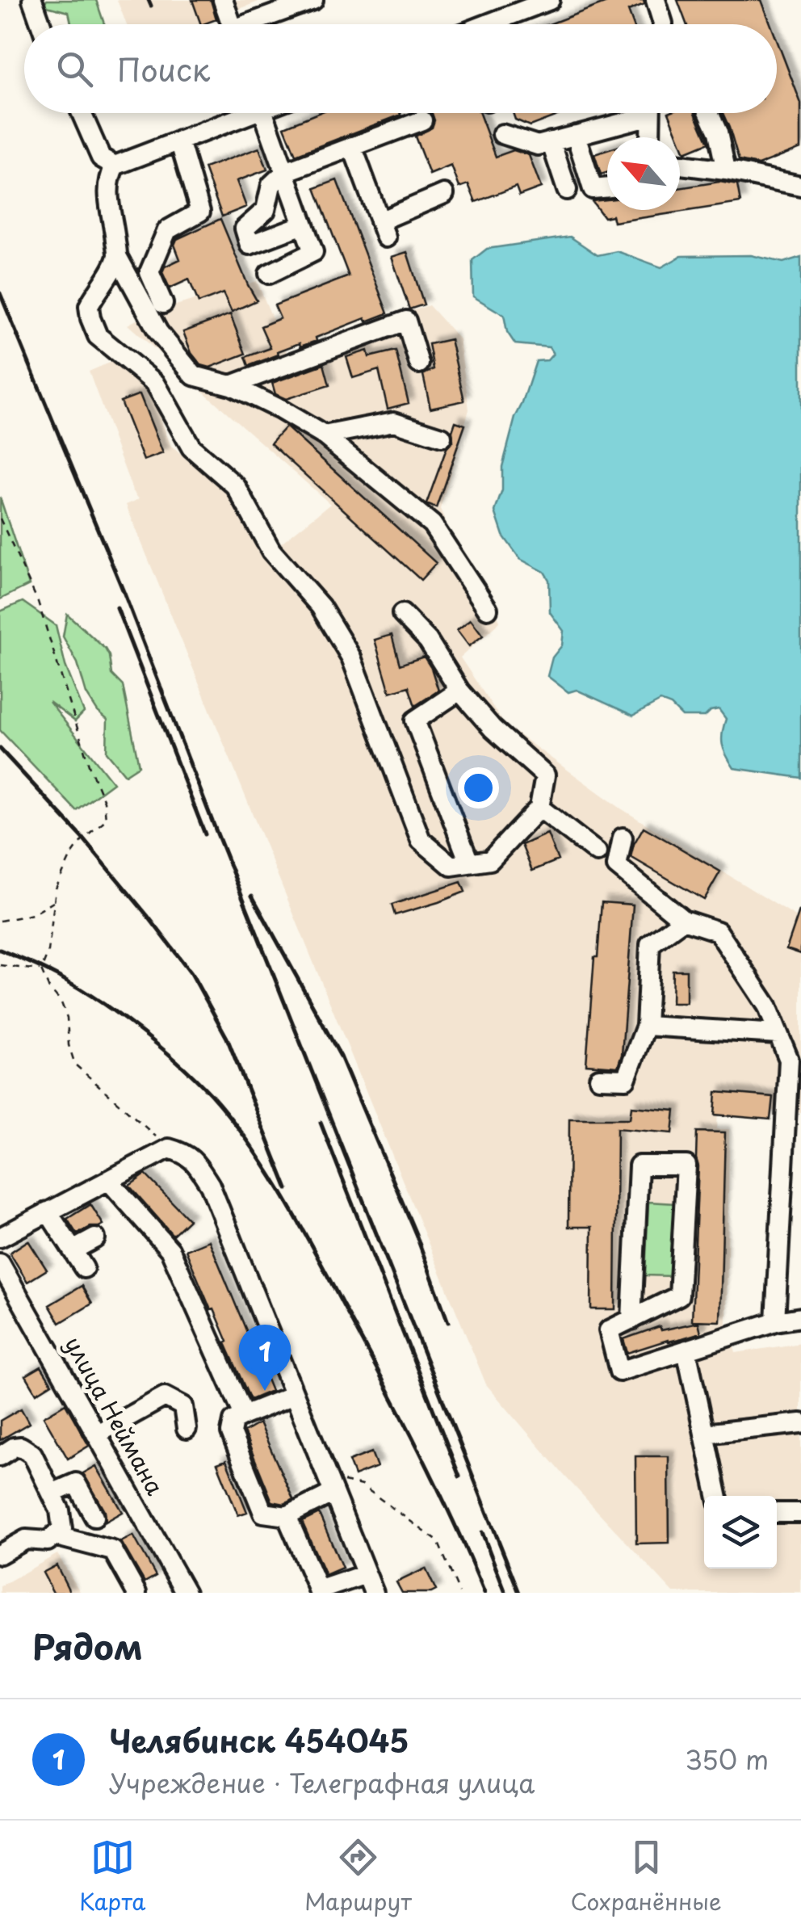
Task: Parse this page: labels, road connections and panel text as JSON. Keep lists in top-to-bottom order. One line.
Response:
{"streets":{"street":["улица Неймана"]},"north":"top left","page":{"search":"Поиск","pins":"1","heading":"Рядом","list":[{"mark":"1","name":"Челябинск 454045","note":"Учреждение · Телеграфная улица","value":"350 m"}],"nav":["Карта","Маршрут","Сохранённые"]}}
